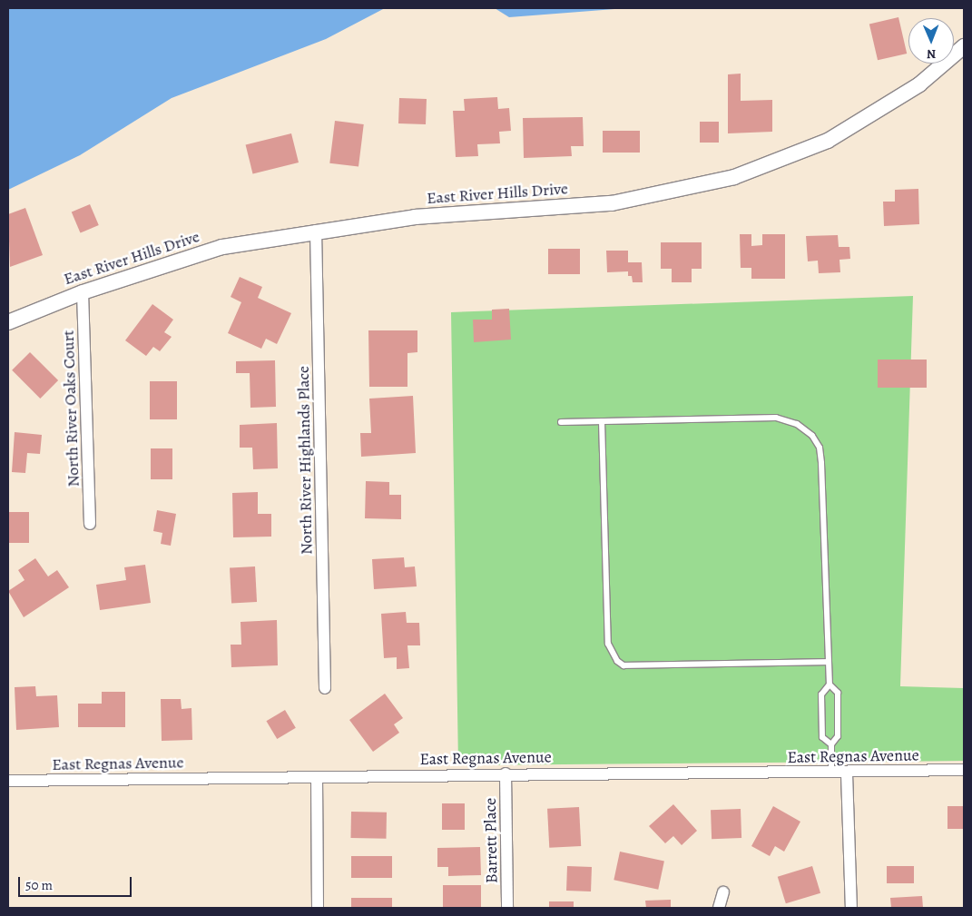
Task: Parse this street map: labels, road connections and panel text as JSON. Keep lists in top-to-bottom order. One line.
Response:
{"streets":{"street":["East River Hills Drive","North River Oaks Court","North River Highlands Place","East Regnas Avenue","Barrett Place"]},"crossings":[["East River Hills Drive","North River Oaks Court"],["East River Hills Drive","North River Highlands Place"],["East Regnas Avenue","Barrett Place"]],"scale_bar":"50 m","north":"bottom"}
